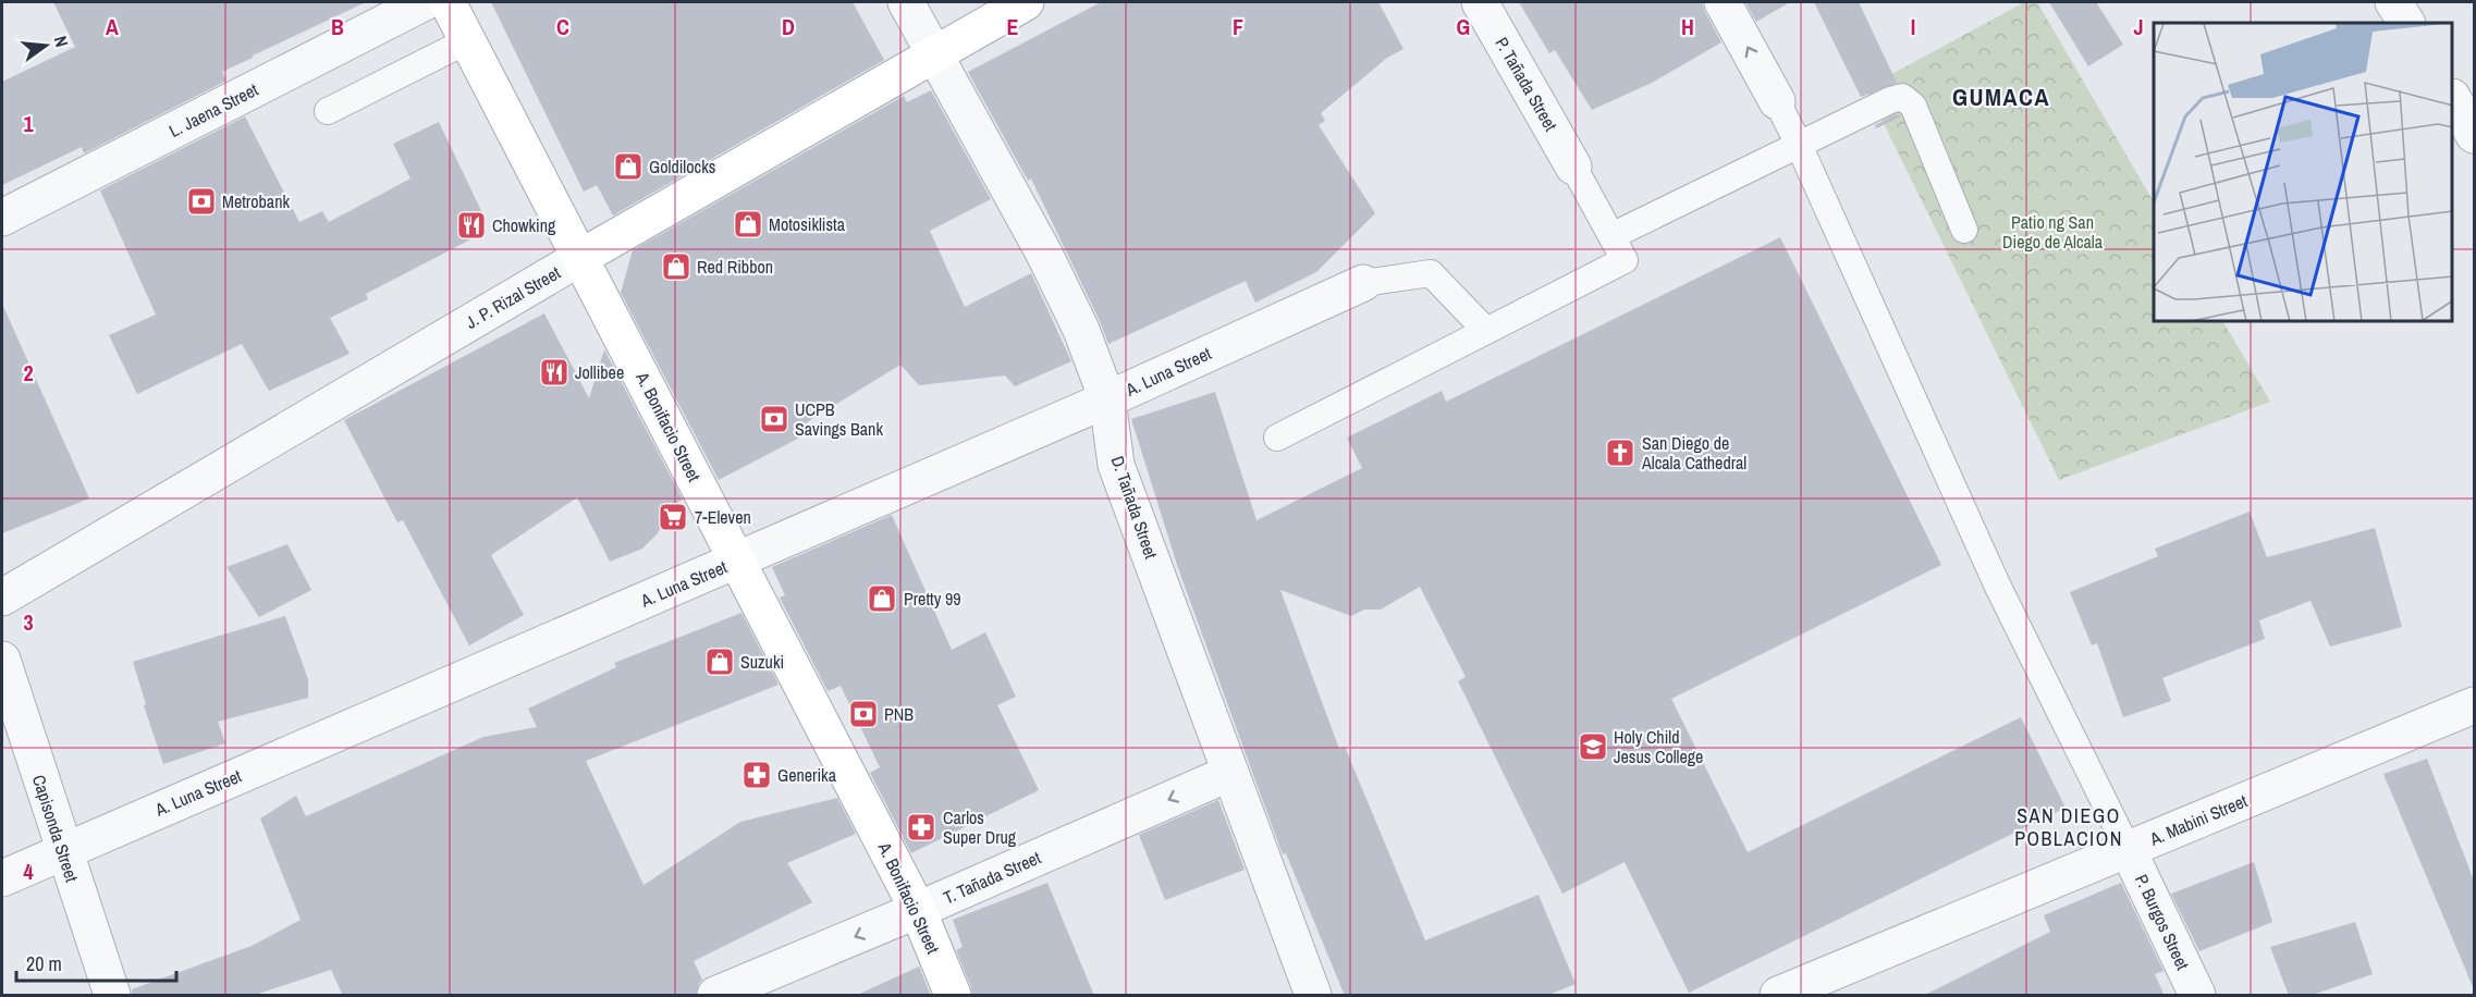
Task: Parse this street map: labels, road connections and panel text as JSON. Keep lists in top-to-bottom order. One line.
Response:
{"streets":{"main road":["J. P. Rizal Street","A. Bonifacio Street"],"street":["P. Tañada Street","L. Jaena Street","A. Luna Street","D. Tañada Street","A. Mabini Street","Capisonda Street","T. Tañada Street","P. Burgos Street"]},"crossings":[["J. P. Rizal Street","A. Bonifacio Street"],["J. P. Rizal Street","D. Tañada Street"],["A. Luna Street","A. Bonifacio Street"],["A. Luna Street","D. Tañada Street"],["A. Luna Street","Capisonda Street"],["A. Bonifacio Street","T. Tañada Street"],["D. Tañada Street","T. Tañada Street"],["A. Mabini Street","P. Burgos Street"]],"one_way":["T. Tañada Street"],"districts":["GUMACA","SAN DIEGO POBLACION"],"parks":["Patio ng San Diego de Alcala"],"places":{"shop":["Goldilocks","Motosiklista","Red Ribbon","Pretty 99","Suzuki"],"bank":["Metrobank","UCPB Savings Bank","PNB"],"restaurant":["Chowking","Jollibee"],"church":["San Diego de Alcala Cathedral"],"supermarket":["7-Eleven"],"school or university":["Holy Child Jesus College"],"pharmacy":["Generika","Carlos Super Drug"]},"scale_bar":"20 m","north":"right","grid":{"columns":["A","B","C","D","E","F","G","H","I","J"],"rows":["1","2","3","4"]}}
